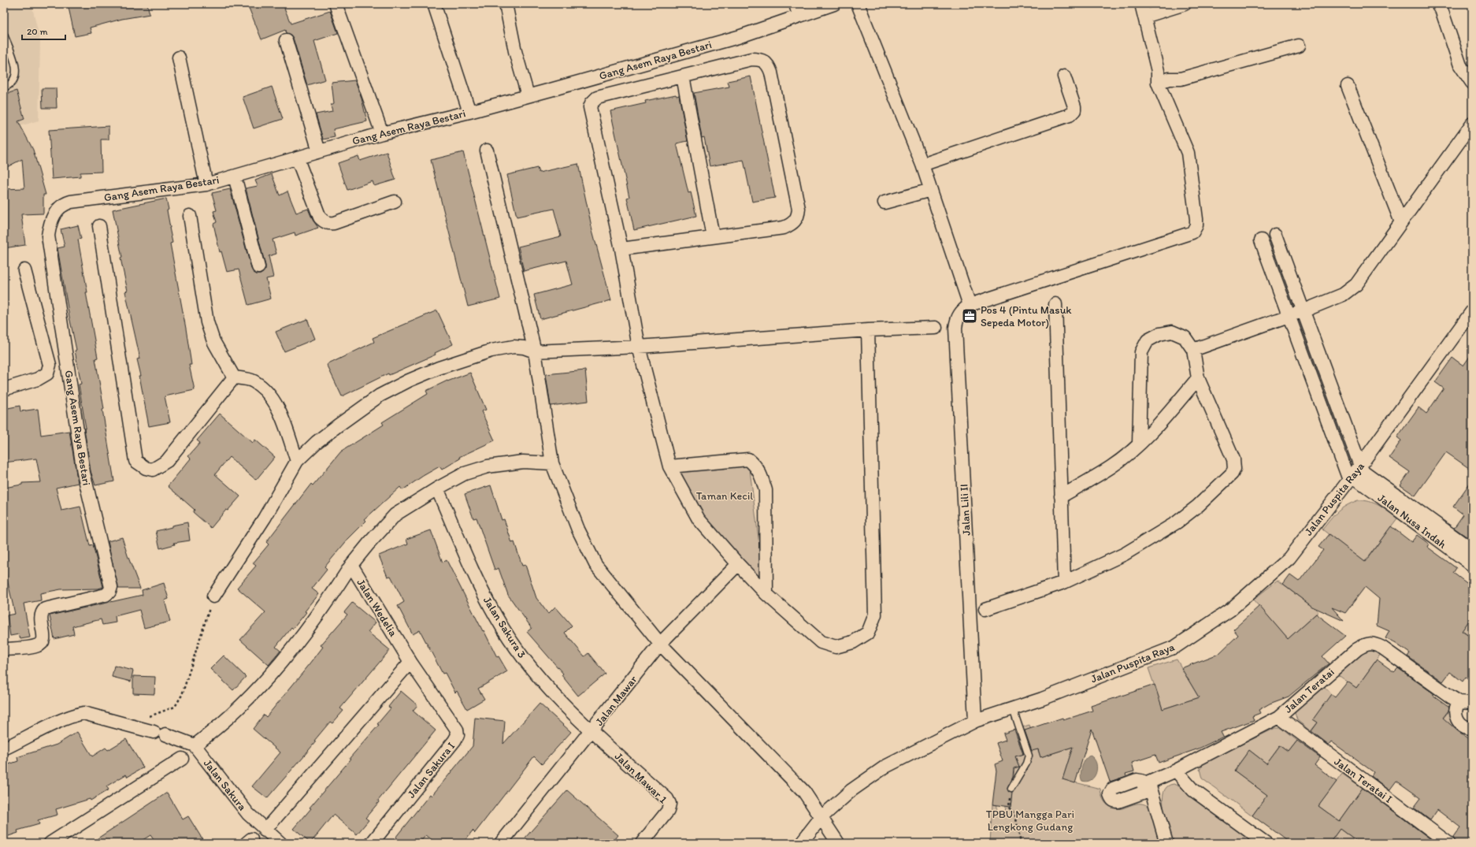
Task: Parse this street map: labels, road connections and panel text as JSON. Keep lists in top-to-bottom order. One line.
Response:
{"streets":{"street":["Gang Asem Raya Bestari","Jalan Puspita Raya","Jalan Lili II","Jalan Nusa Indah","Jalan Wedelia","Jalan Sakura 3","Jalan Teratai","Jalan Mawar","Jalan Sakura I","Jalan Mawar 1","Jalan Teratai I","Jalan Sakura"]},"crossings":[["Jalan Puspita Raya","Jalan Lili II"],["Jalan Puspita Raya","Jalan Nusa Indah"],["Jalan Wedelia","Jalan Sakura I"],["Jalan Sakura 3","Jalan Mawar"],["Jalan Sakura 3","Jalan Mawar 1"],["Jalan Teratai","Jalan Teratai I"],["Jalan Mawar","Jalan Mawar 1"]],"parks":["Taman Kecil","TPBU Mangga Pari Lengkong Gudang"],"places":{"office":["Pos 4 (Pintu Masuk Sepeda Motor)"]},"scale_bar":"20 m"}
